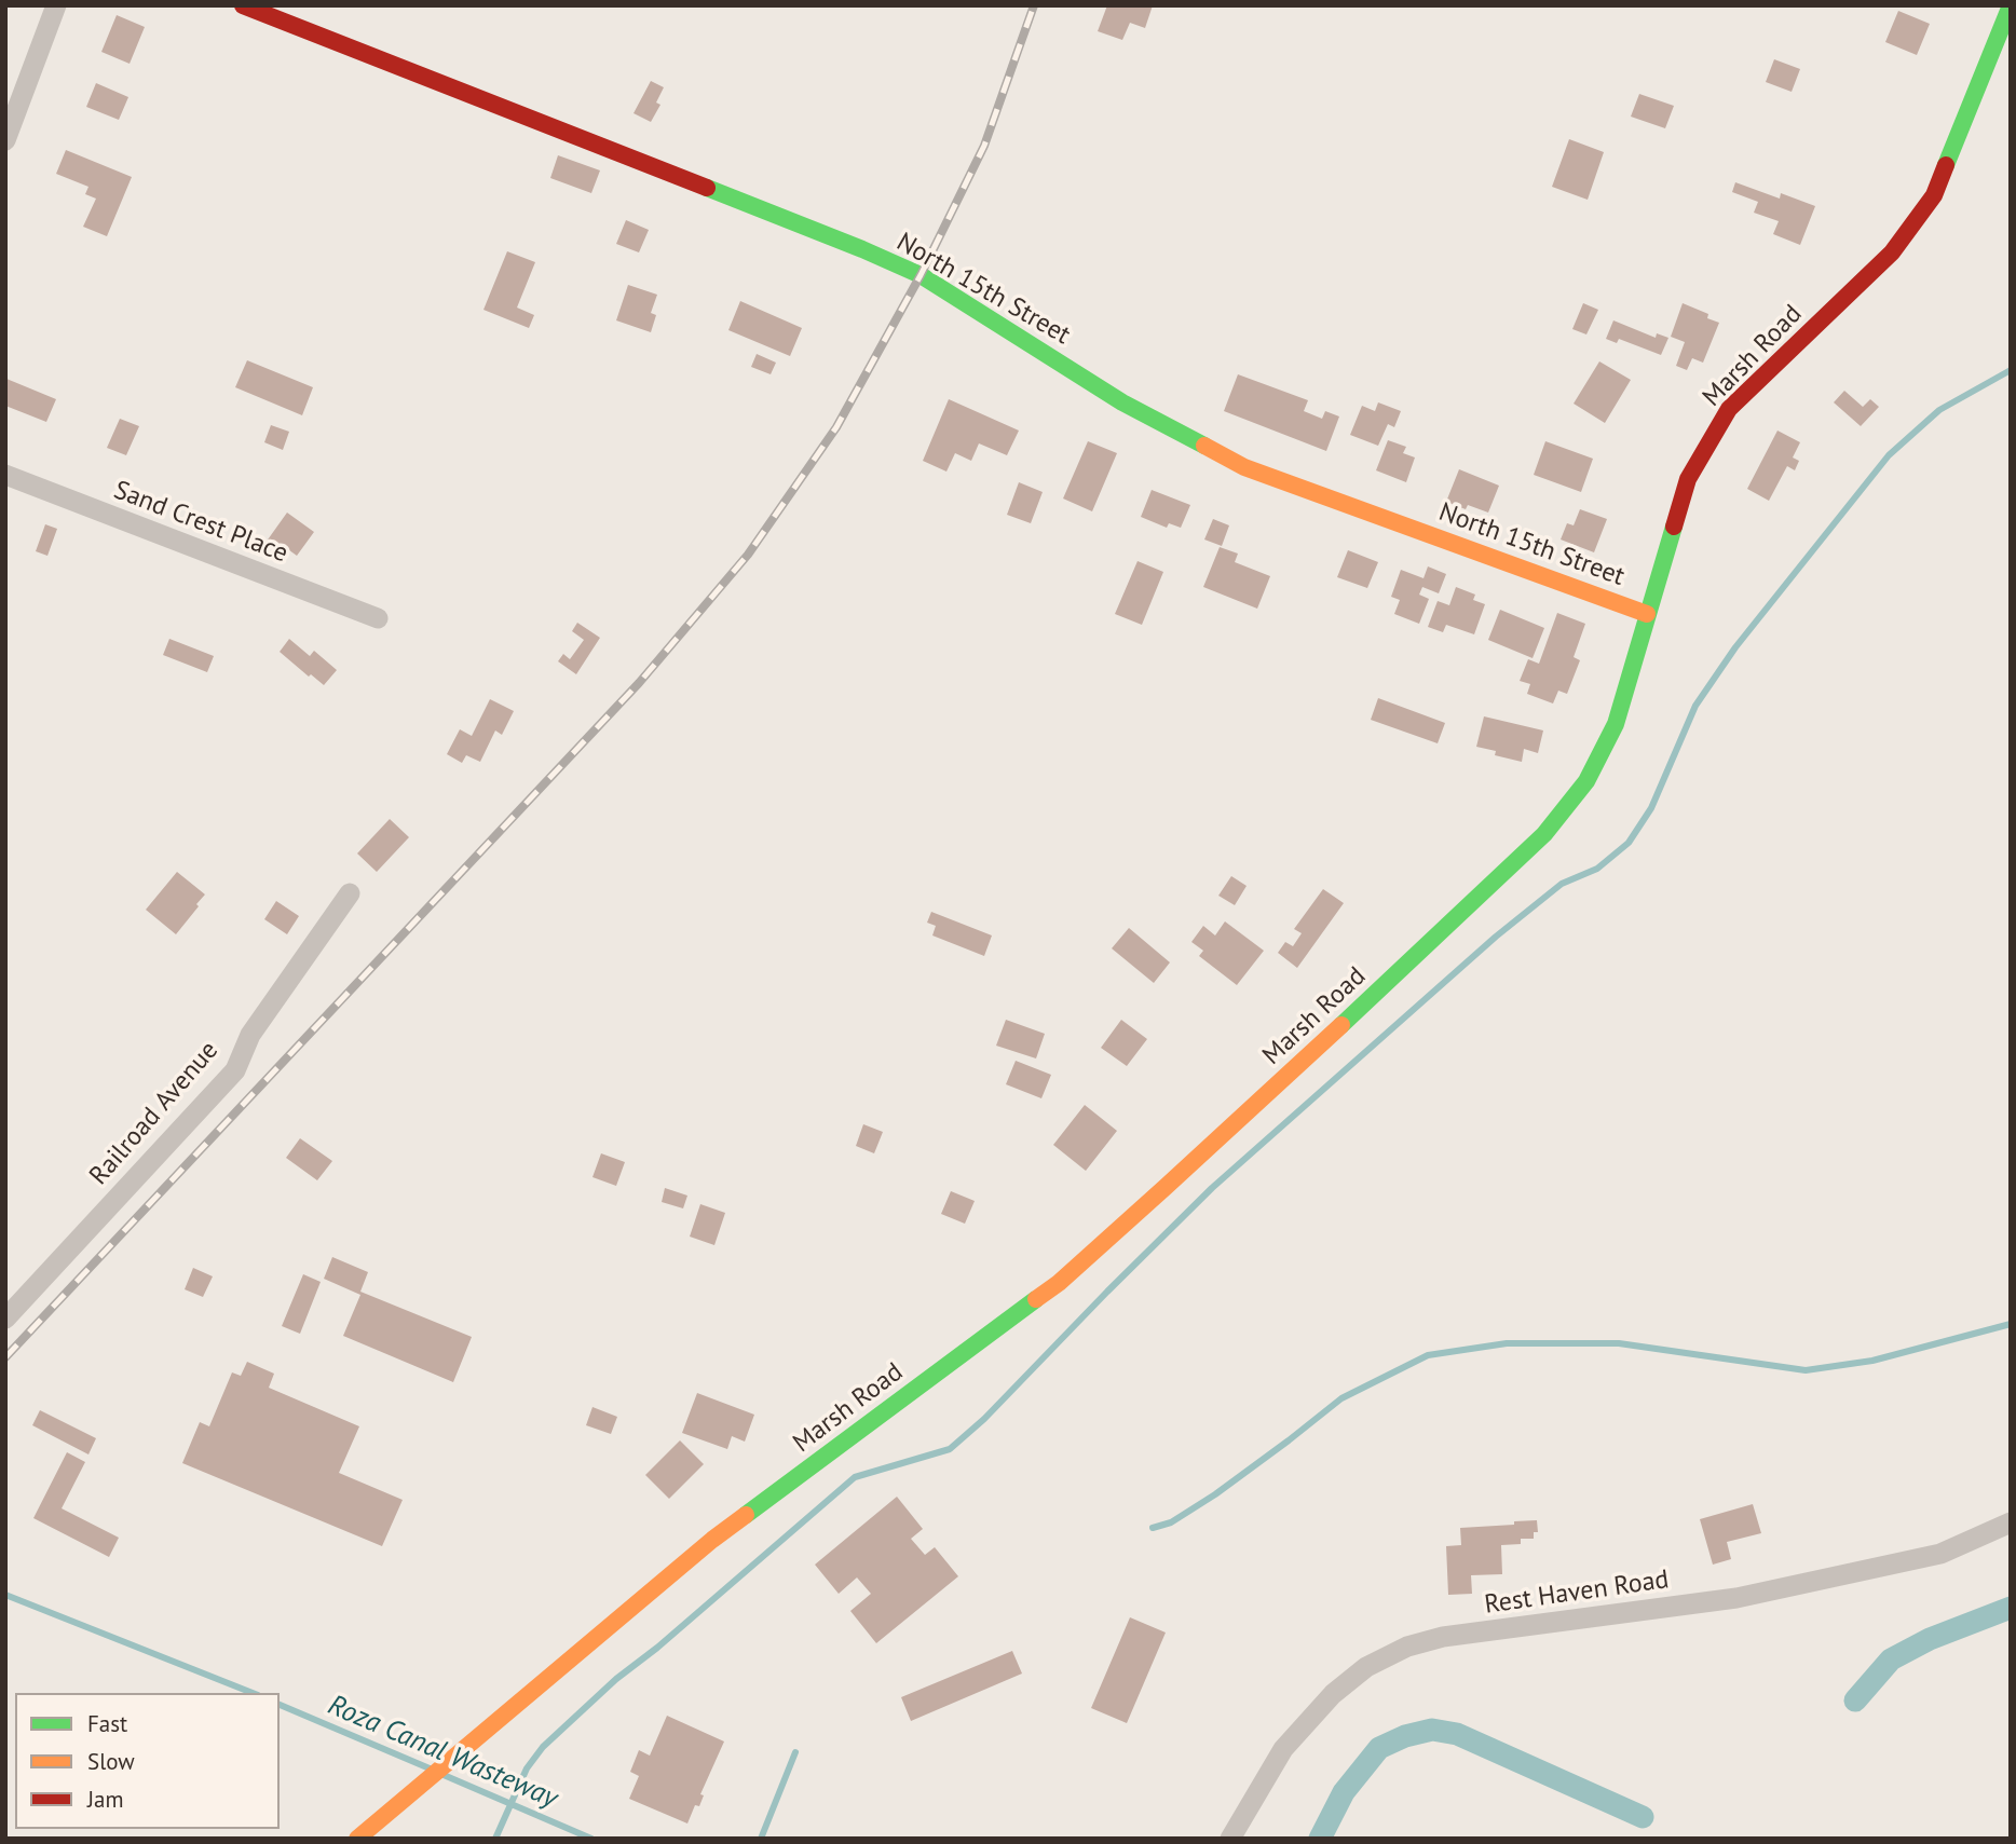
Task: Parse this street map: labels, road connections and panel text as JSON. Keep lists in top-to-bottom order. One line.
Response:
{"streets":{"street":["North 15th Street","Marsh Road","Sand Crest Place","Railroad Avenue","Rest Haven Road"]},"crossings":[["North 15th Street","Marsh Road"]],"water":["Roza Canal Wasteway"],"legend":["Fast","Slow","Jam"]}
